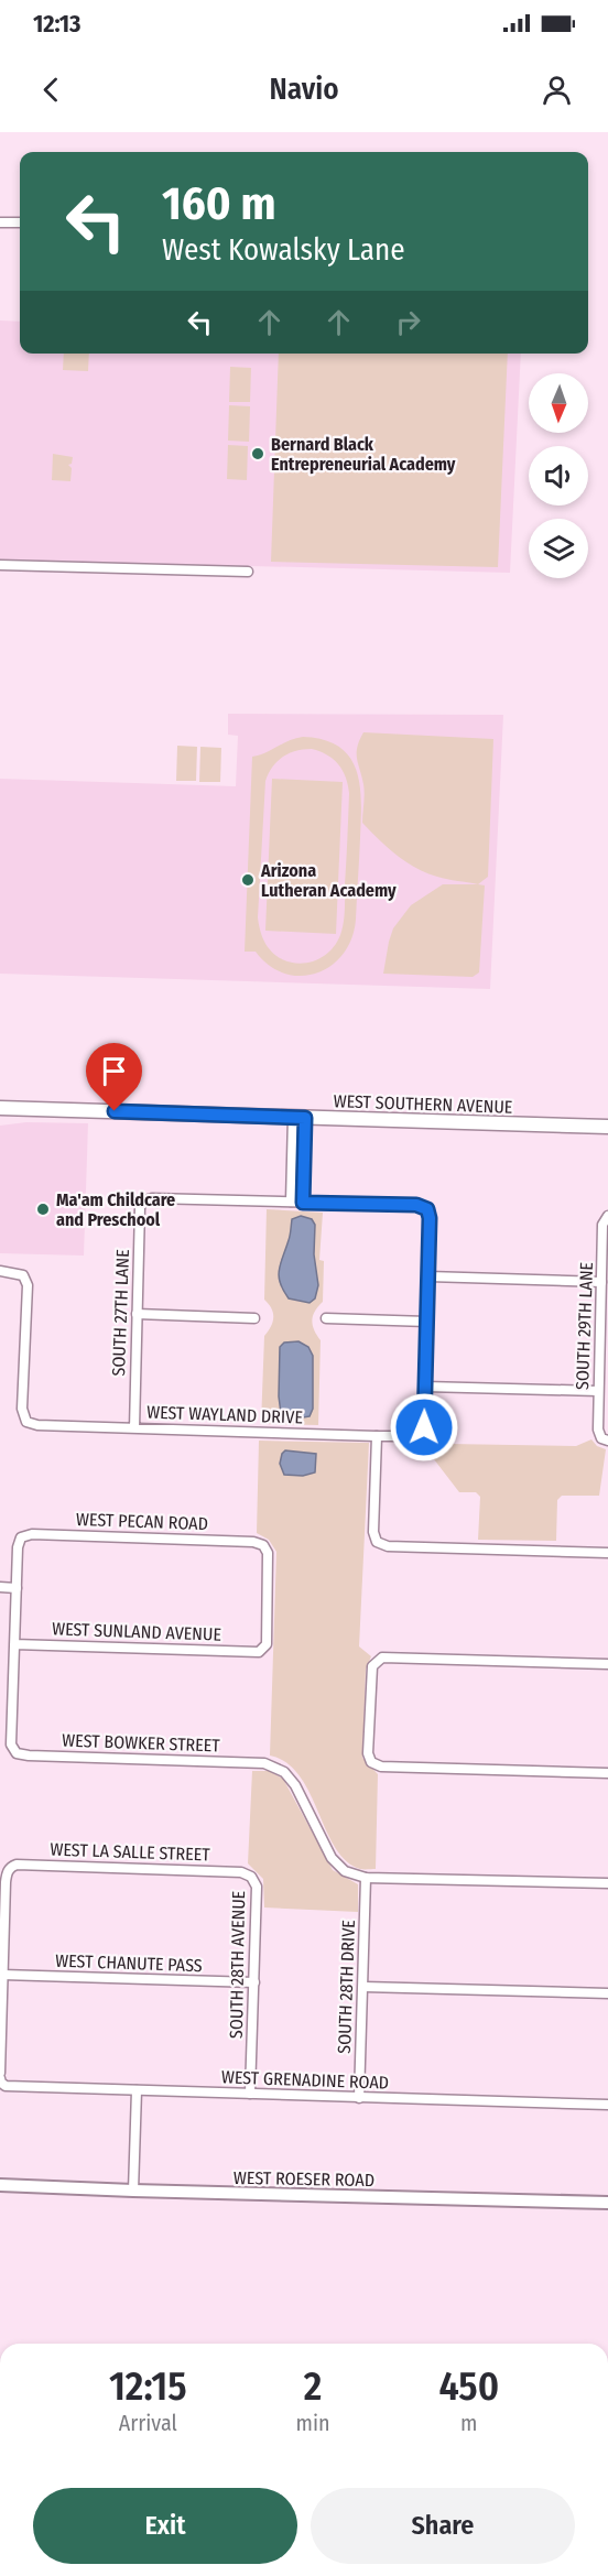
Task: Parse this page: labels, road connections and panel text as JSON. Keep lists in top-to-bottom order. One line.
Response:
{"streets":{"main road":["WEST SOUTHERN AVENUE"],"street":["SOUTH 27TH LANE","SOUTH 29TH LANE","WEST WAYLAND DRIVE","WEST PECAN ROAD","WEST SUNLAND AVENUE","WEST BOWKER STREET","WEST LA SALLE STREET","WEST CHANUTE PASS","SOUTH 28TH AVENUE","SOUTH 28TH DRIVE","WEST GRENADINE ROAD","WEST ROESER ROAD"]},"crossings":[["SOUTH 27TH LANE","WEST WAYLAND DRIVE"],["WEST PECAN ROAD","WEST SUNLAND AVENUE"],["WEST SUNLAND AVENUE","WEST BOWKER STREET"],["WEST BOWKER STREET","SOUTH 28TH DRIVE"],["WEST LA SALLE STREET","SOUTH 28TH AVENUE"],["WEST CHANUTE PASS","SOUTH 28TH AVENUE"],["SOUTH 28TH AVENUE","WEST GRENADINE ROAD"],["SOUTH 28TH DRIVE","WEST GRENADINE ROAD"]],"places":["Bernard Black Entrepreneurial Academy","Arizona Lutheran Academy","Ma'am Childcare and Preschool"],"north":"bottom","page":{"status":"12:13","header":"Navio","turn":["160 m","West Kowalsky Lane"],"eta":["12:15","Arrival","2","min","450","m"],"buttons":["Exit","Share"]}}
